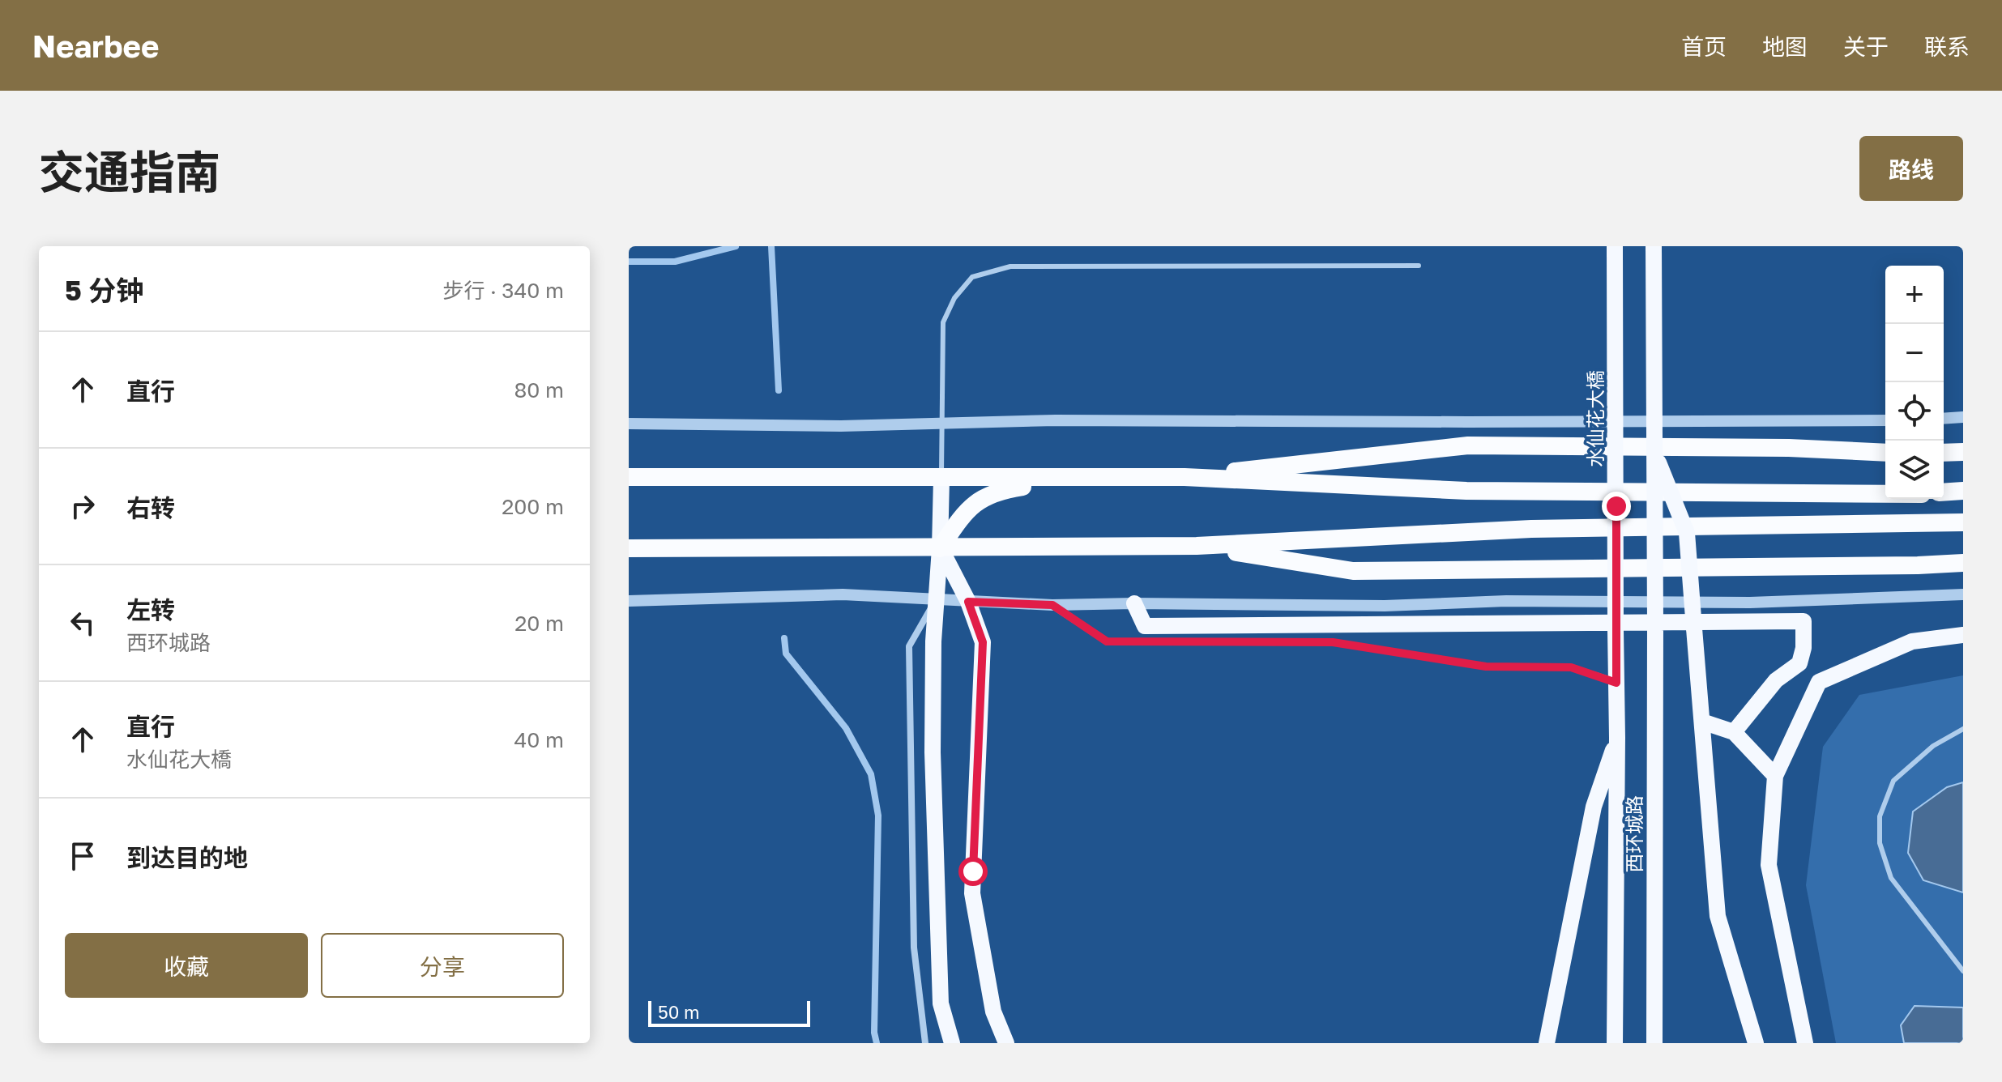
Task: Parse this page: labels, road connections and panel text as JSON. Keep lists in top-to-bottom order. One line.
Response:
{"streets":{"main road":["水仙花大橋","西环城路"]},"crossings":[["水仙花大橋","西环城路"]],"scale_bar":"50 m","page":{"header":"Nearbee","nav":["首页","地图","关于","联系"],"title":"交通指南","buttons":["路线",["收藏","分享"]],"heading":["5 分钟","步行 · 340 m"],"map_buttons":["+","−"],"list":[["直行","80 m"],["右转","200 m"],["左转","西环城路","20 m"],["直行","水仙花大橋","40 m"],"到达目的地"],"scale":"50 m"}}
